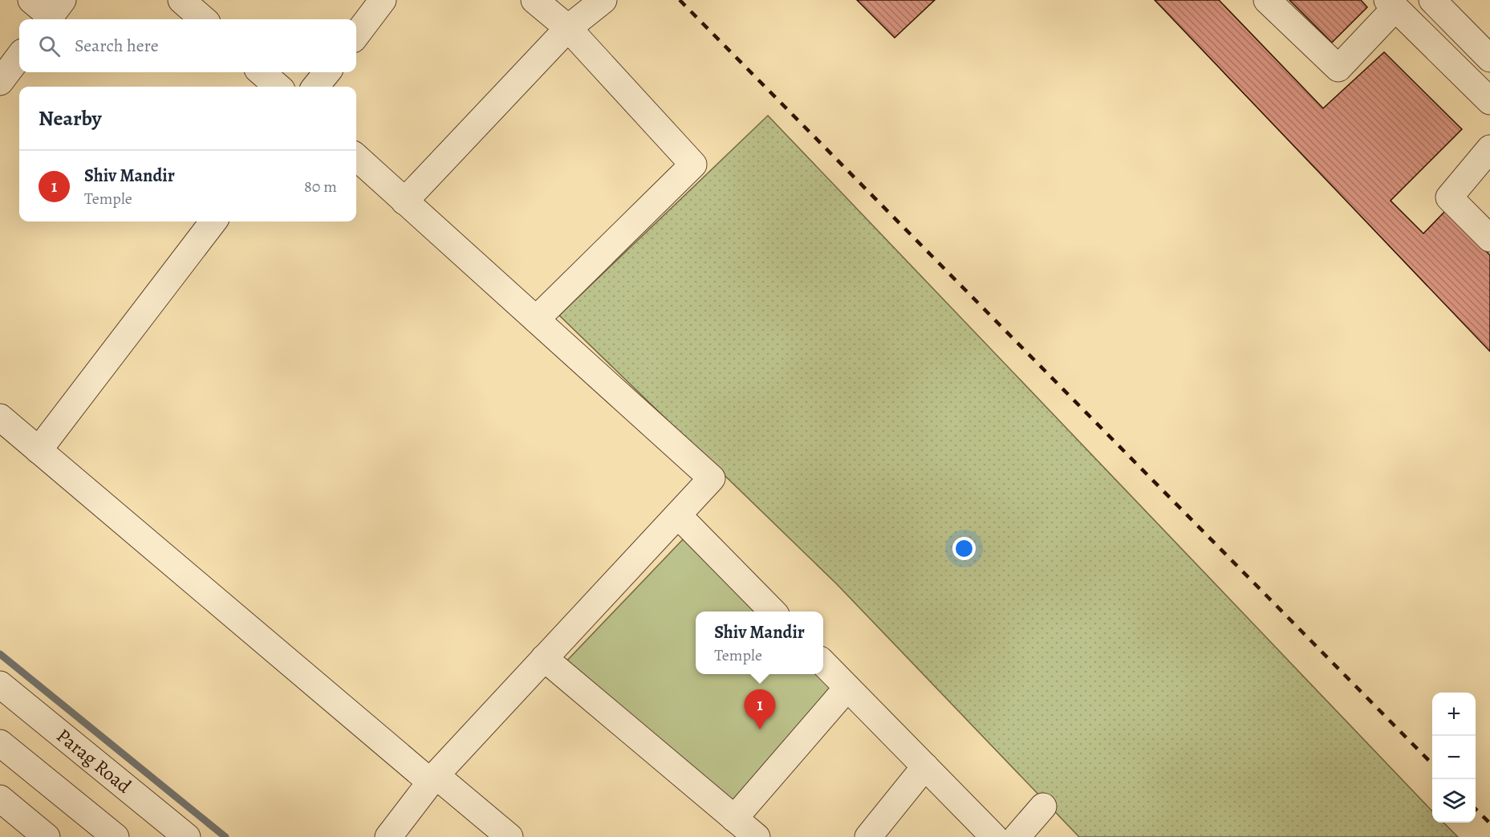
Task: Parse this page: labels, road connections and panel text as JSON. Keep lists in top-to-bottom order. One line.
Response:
{"streets":{"street":["Parag Road"]},"page":{"search":"Search here","heading":"Nearby","list":[{"mark":"1","name":"Shiv Mandir","note":"Temple","value":"80 m"}],"popup":["Shiv Mandir","Temple"],"pins":"1","map_buttons":["+","−"]}}
